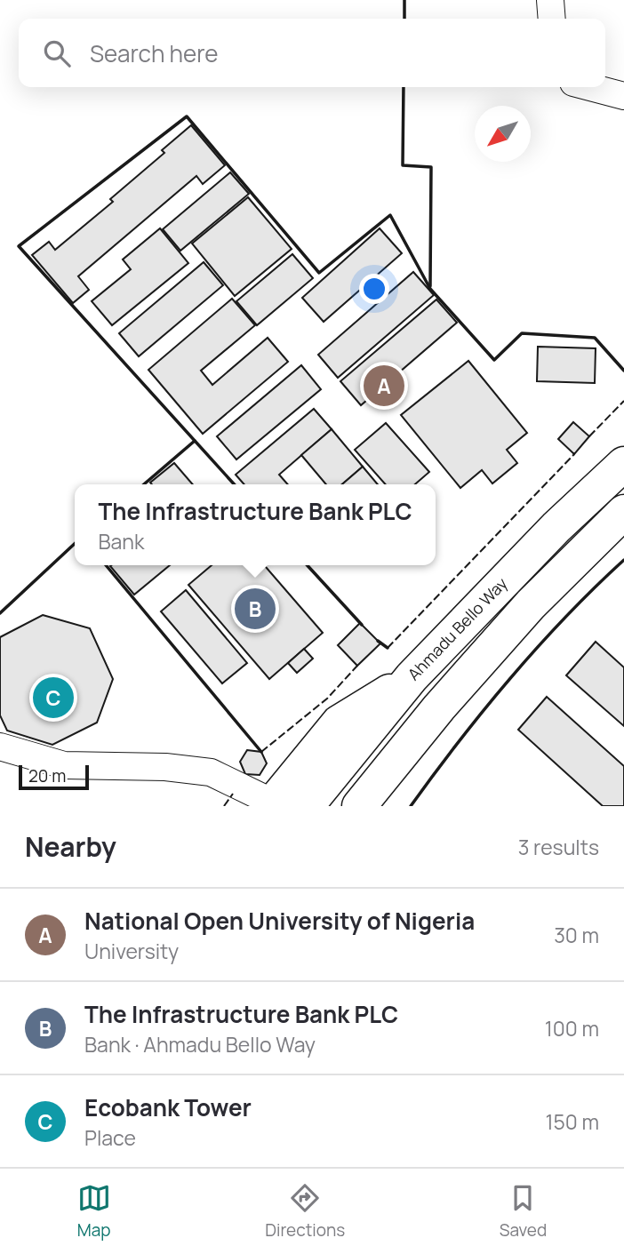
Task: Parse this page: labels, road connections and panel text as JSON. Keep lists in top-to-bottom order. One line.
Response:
{"streets":{"highway":["Ahmadu Bello Way"]},"scale_bar":"20 m","north":"bottom left","page":{"search":"Search here","pins":["A","B","C"],"popup":["The Infrastructure Bank PLC","Bank"],"scale":"20 m","heading":["Nearby","3 results"],"list":[{"mark":"A","name":"National Open University of Nigeria","note":"University","value":"30 m"},{"mark":"B","name":"The Infrastructure Bank PLC","note":"Bank · Ahmadu Bello Way","value":"100 m"},{"mark":"C","name":"Ecobank Tower","note":"Place","value":"150 m"}],"nav":["Map","Directions","Saved"]}}
